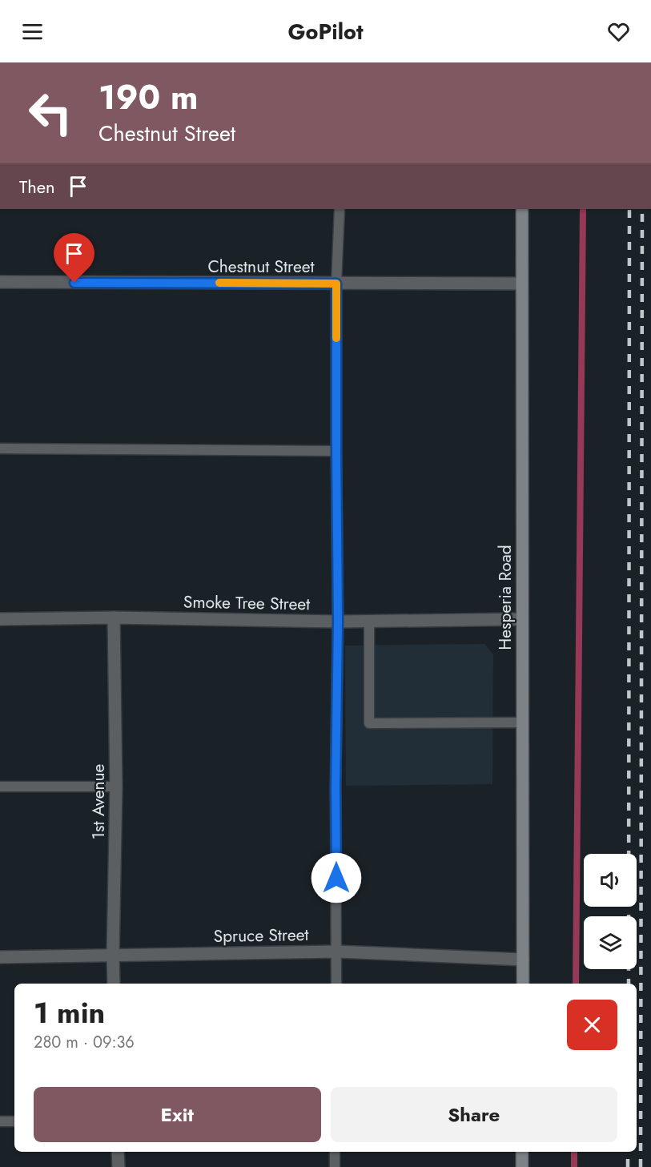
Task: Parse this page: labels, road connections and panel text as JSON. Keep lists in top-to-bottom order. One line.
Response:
{"streets":{"main road":["Hesperia Road"],"street":["Chestnut Street","Smoke Tree Street","1st Avenue","Spruce Street"]},"crossings":[["Chestnut Street","Hesperia Road"],["Hesperia Road","Smoke Tree Street"],["Hesperia Road","Spruce Street"],["Smoke Tree Street","1st Avenue"],["1st Avenue","Spruce Street"]],"page":{"header":"GoPilot","turn":["190 m","Chestnut Street"],"then":"Then","heading":["1 min","280 m · 09:36"],"buttons":["Exit","Share"]}}
